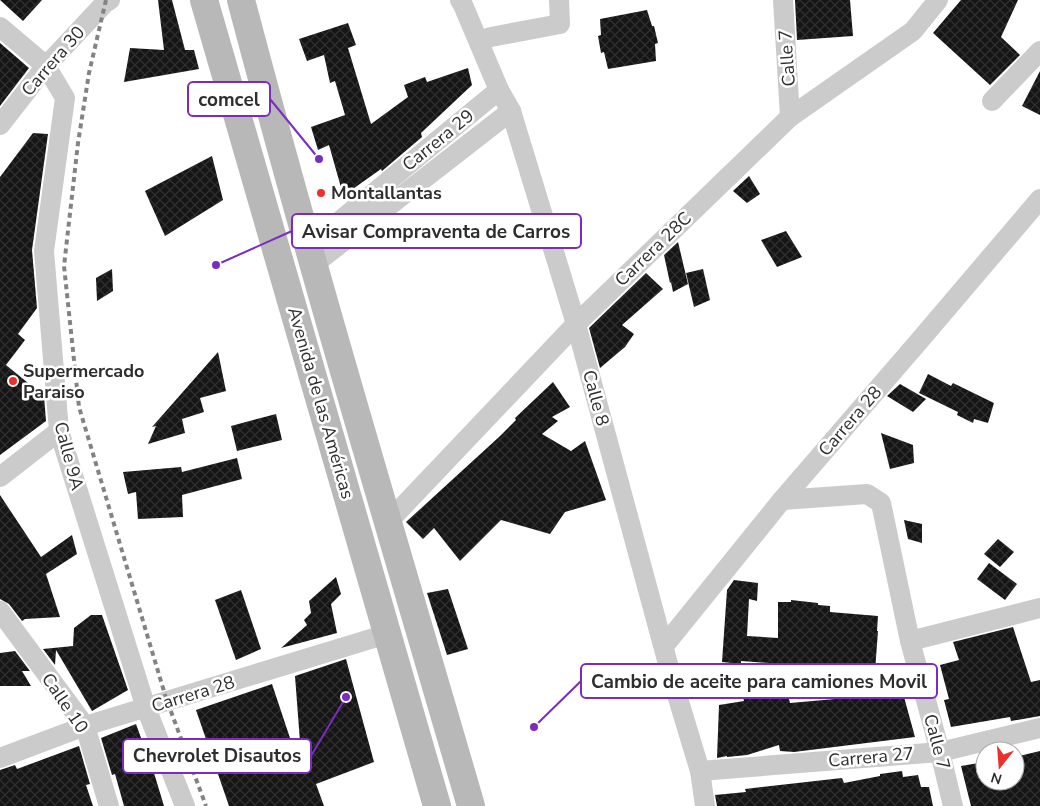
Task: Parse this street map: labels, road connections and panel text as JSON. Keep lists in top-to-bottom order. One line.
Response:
{"streets":{"main road":["Avenida de las Américas"],"street":["Calle 7","Carrera 30","Carrera 29","Carrera 28C","Calle 8","Carrera 28","Calle 9A","Calle 10","Carrera 27"]},"crossings":[["Calle 7","Carrera 28C"],["Calle 7","Carrera 28"],["Calle 7","Carrera 27"],["Carrera 30","Calle 9A"],["Carrera 29","Calle 8"],["Carrera 29","Avenida de las Américas"],["Carrera 28C","Calle 8"],["Carrera 28C","Avenida de las Américas"],["Calle 8","Carrera 28"],["Calle 8","Carrera 27"],["Avenida de las Américas","Carrera 28"],["Carrera 28","Calle 9A"],["Carrera 28","Calle 10"]],"places":["comcel","Montallantas","Avisar Compraventa de Carros","Supermercado Paraiso","Chevrolet Disautos","Cambio de aceite para camiones Movil"],"north":"bottom"}
